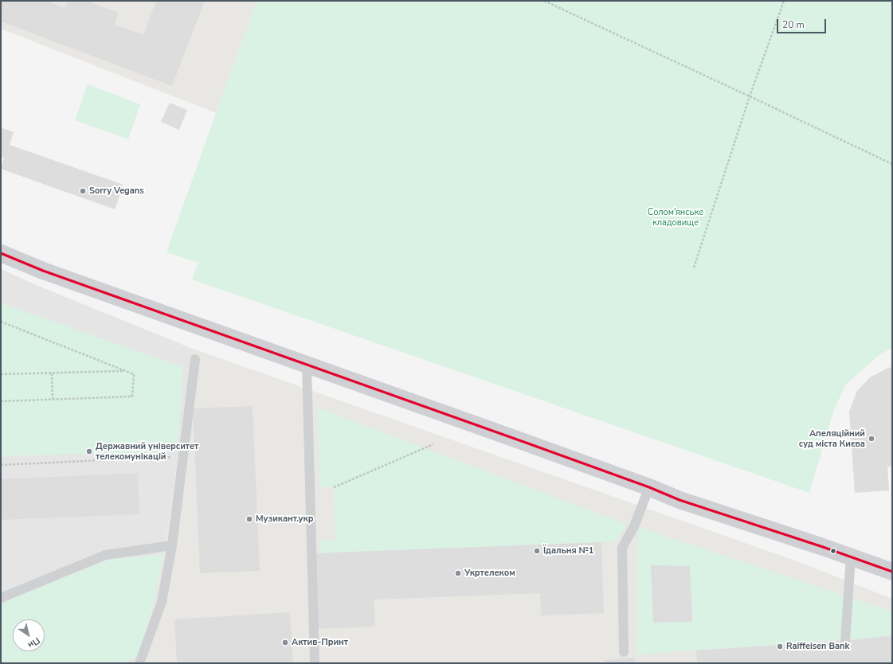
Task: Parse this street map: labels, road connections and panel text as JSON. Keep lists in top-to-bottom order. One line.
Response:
{"parks":["Солом'янське кладовище"],"places":["Sorry Vegans","Апеляційний суд міста Києва","Державний університет телекомунікацій","Музикант.укр","Їдальня №1","Укртелеком","Актив-Принт","Raiffeisen Bank"],"scale_bar":"20 m","north":"bottom right"}
